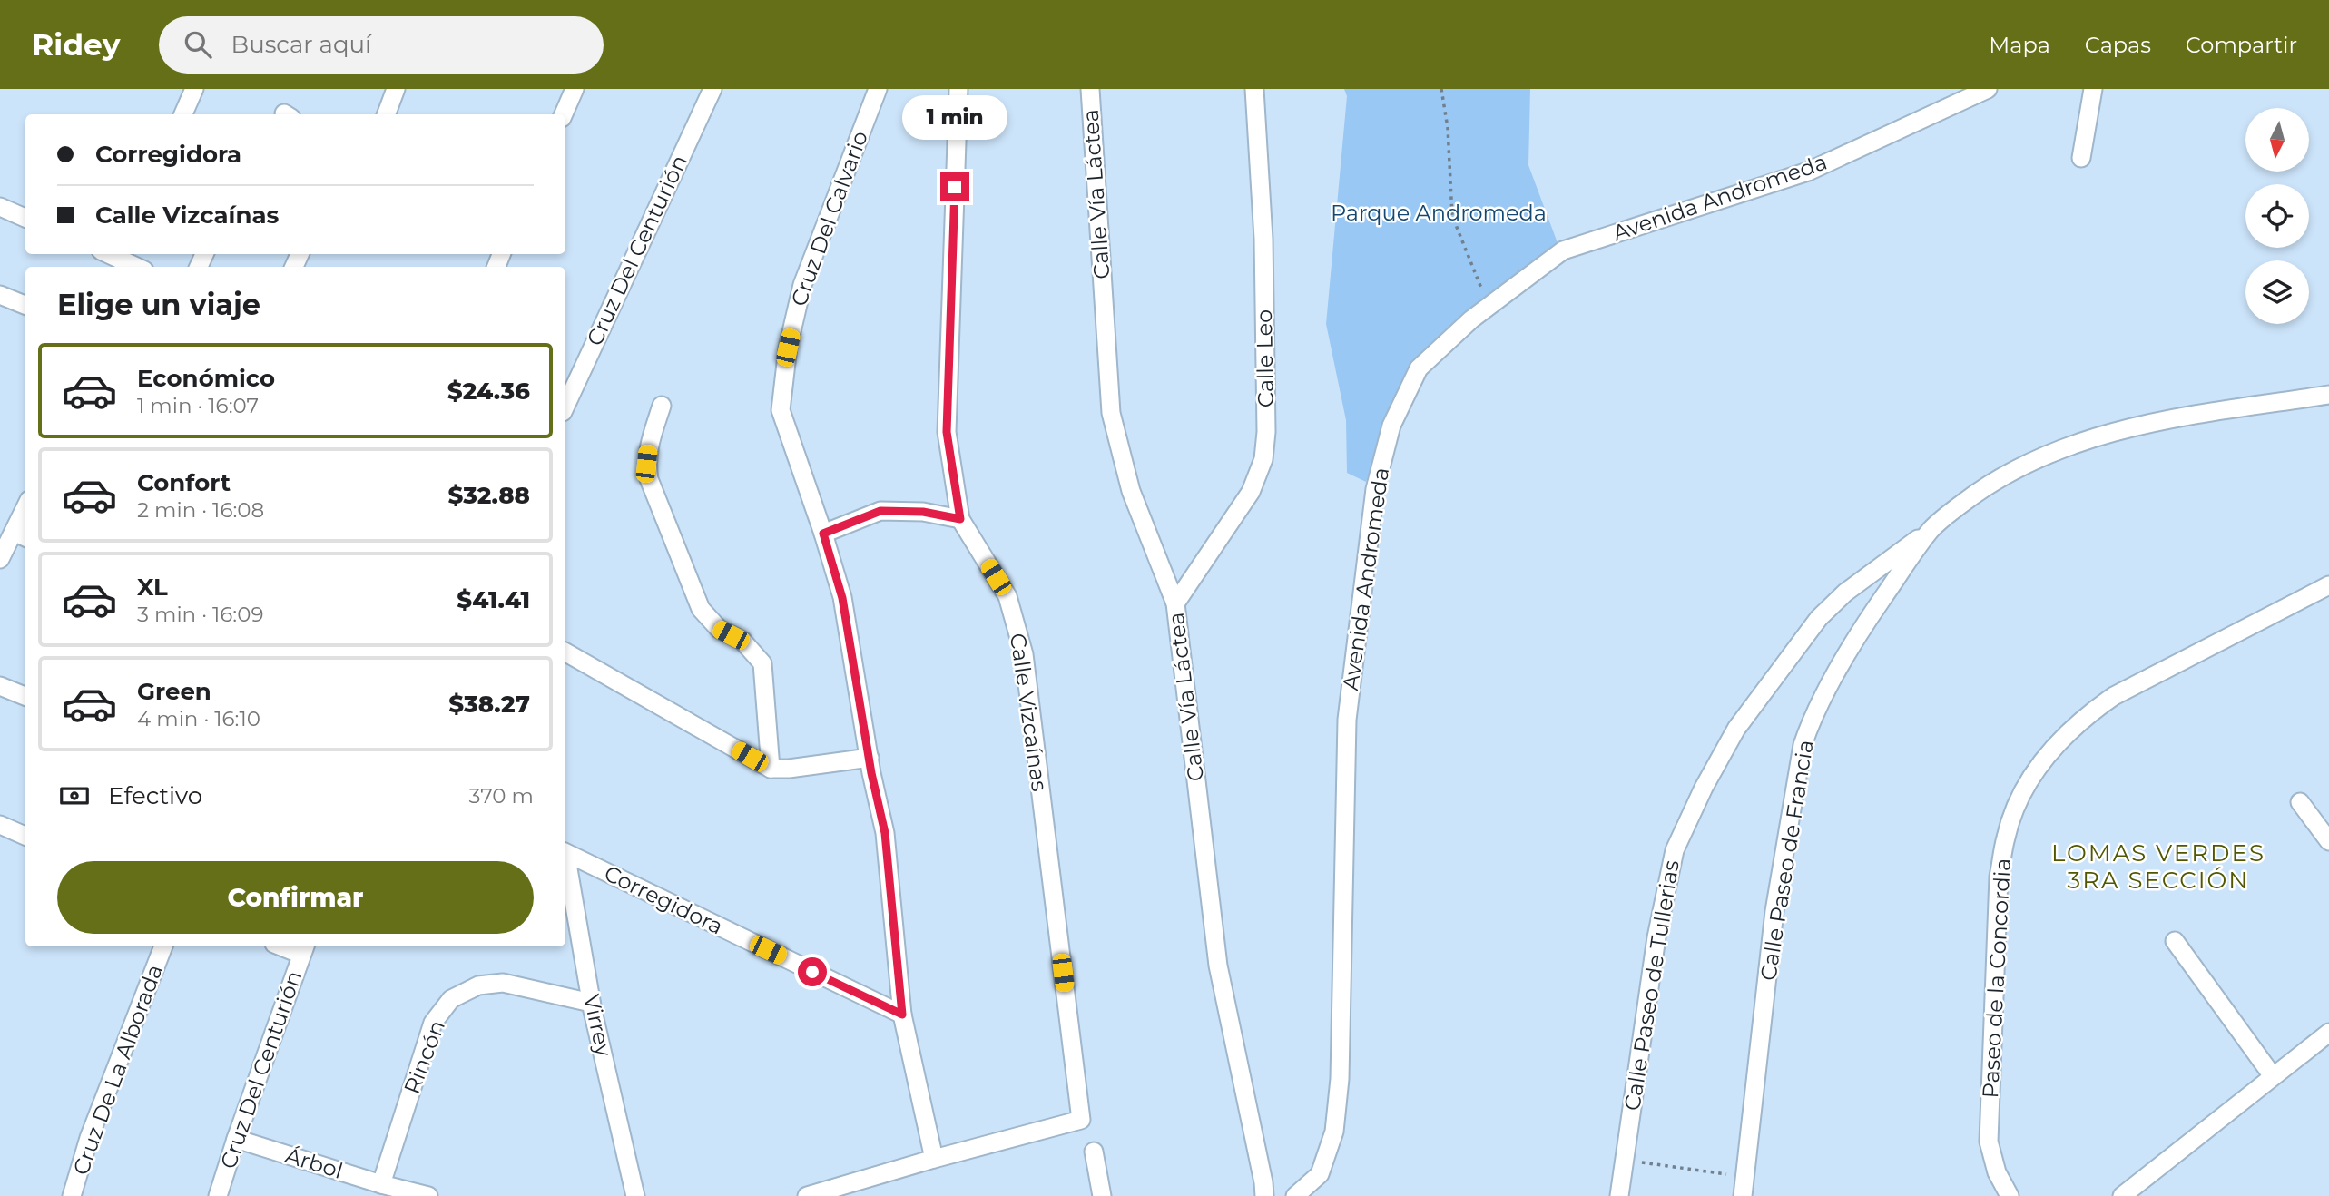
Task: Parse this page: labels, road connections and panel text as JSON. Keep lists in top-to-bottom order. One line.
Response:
{"streets":{"street":["Calle Vía Láctea","Avenida Andromeda","Cruz Del Calvario","Cruz Del Centurión","Calle Leo","Calle Vizcaínas","Calle Paseo de Francia","Corregidora","Paseo de la Concordia","Calle Paseo de Tullerias","Virrey","Rincón","Cruz De La Alborada","Árbol"]},"crossings":[["Calle Vía Láctea","Calle Leo"],["Cruz Del Calvario","Calle Vizcaínas"],["Cruz Del Calvario","Corregidora"],["Cruz Del Centurión","Árbol"],["Calle Paseo de Francia","Calle Paseo de Tullerias"],["Virrey","Rincón"],["Rincón","Árbol"]],"districts":["LOMAS VERDES 3RA SECCIÓN"],"parks":["Parque Andromeda"],"north":"bottom","page":{"header":"Ridey","search":"Buscar aquí","nav":["Mapa","Capas","Compartir"],"bubble":"1 min","banner":["Corregidora","Calle Vizcaínas"],"heading":"Elige un viaje","list":[{"name":"Económico","note":"1 min · 16:07","value":"$24.36"},{"name":"Confort","note":"2 min · 16:08","value":"$32.88"},{"name":"XL","note":"3 min · 16:09","value":"$41.41"},{"name":"Green","note":"4 min · 16:10","value":"$38.27"}],"pay":["Efectivo","370 m"],"buttons":"Confirmar"}}
